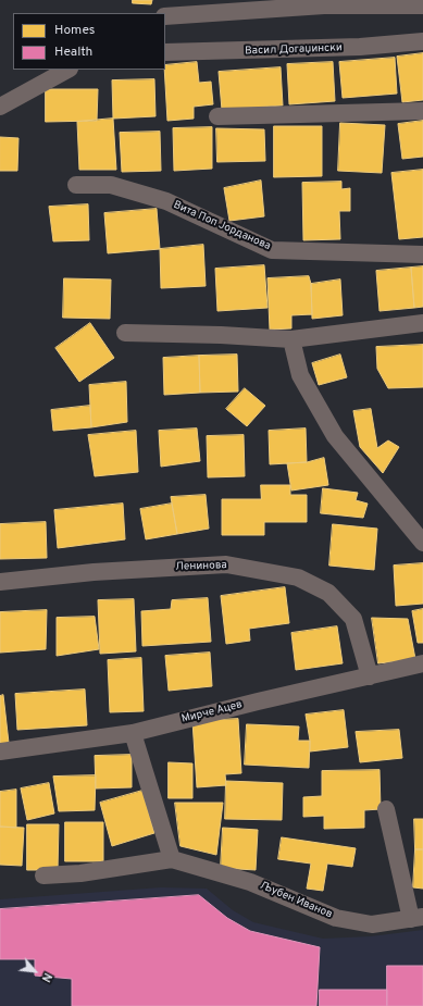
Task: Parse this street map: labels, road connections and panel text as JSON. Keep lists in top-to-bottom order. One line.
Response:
{"streets":{"street":["Васил Догаџински","Вита Поп Јорданова","Ленинова","Мирче Ацев","Љубен Иванов"]},"crossings":[["Ленинова","Мирче Ацев"]],"legend":["Homes","Health"],"north":"bottom right"}
